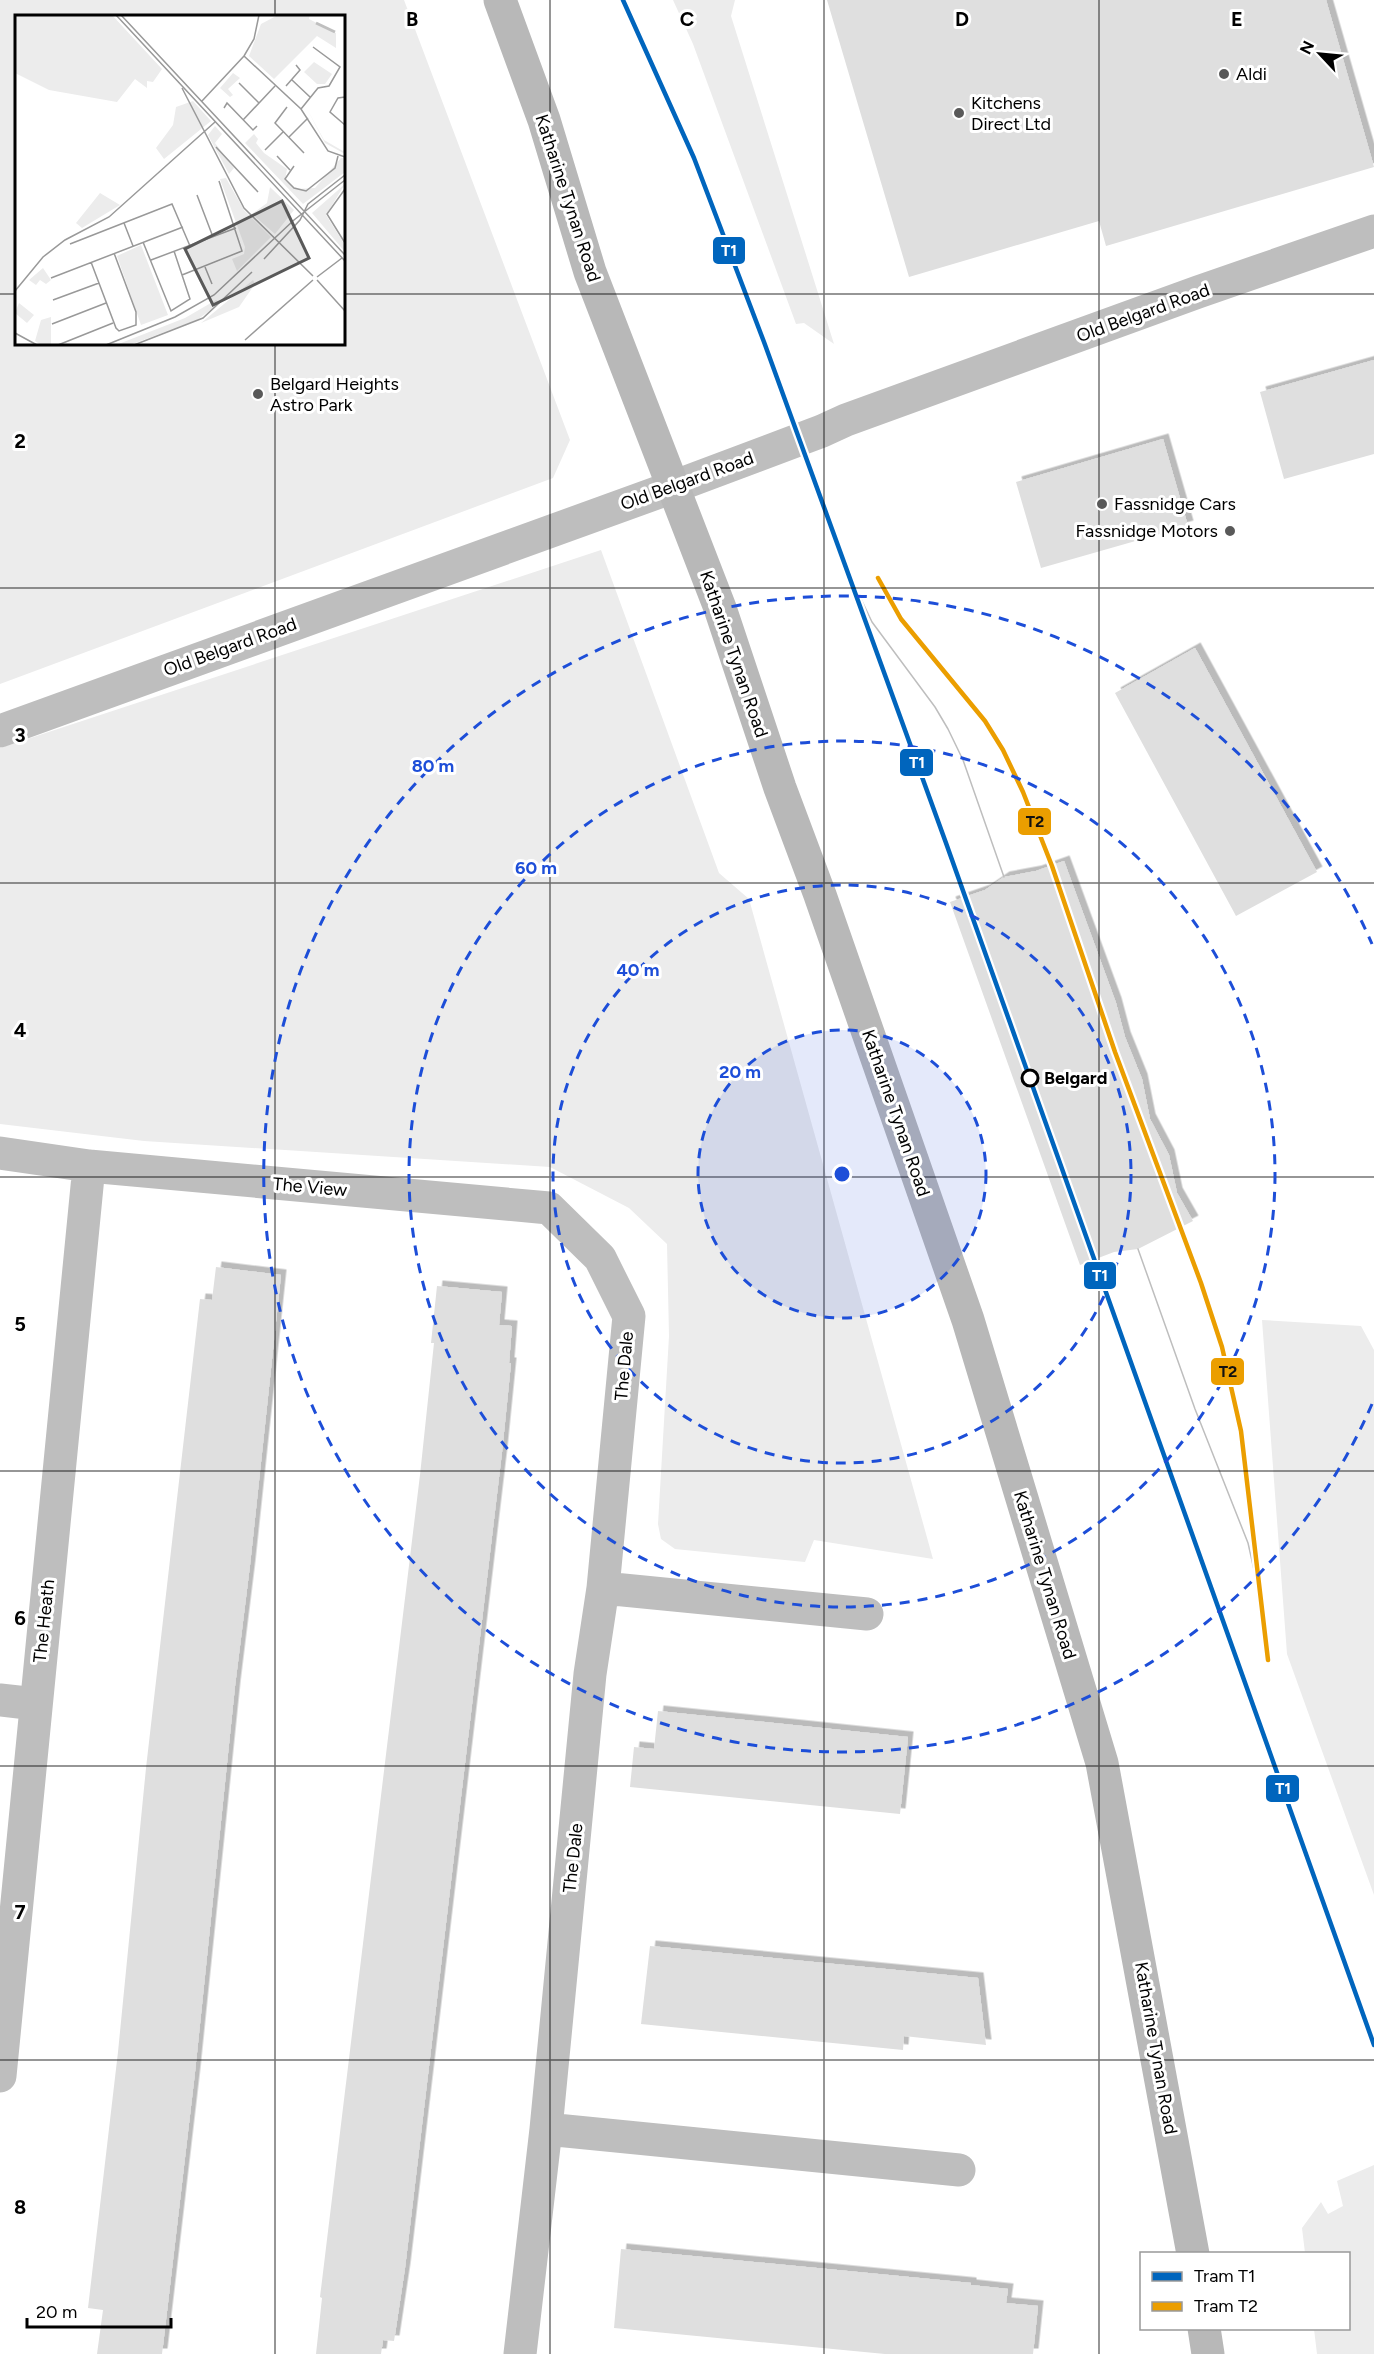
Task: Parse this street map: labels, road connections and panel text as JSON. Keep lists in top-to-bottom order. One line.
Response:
{"streets":{"main road":["Katharine Tynan Road"],"street":["Old Belgard Road","The View","The Dale","The Heath"]},"crossings":[["Katharine Tynan Road","Old Belgard Road"],["The View","The Dale"],["The View","The Heath"]],"places":["Aldi","Kitchens Direct Ltd","Belgard Heights Astro Park","Fassnidge Cars","Fassnidge Motors","Belgard"],"lines":["tram line T1","tram line T2"],"legend":["Tram T1","Tram T2"],"scale_bar":"20 m","north":"top left","grid":{"columns":["B","C","D","E"],"rows":["2","3","4","5","6","7","8"]},"rings":["80 m","60 m","40 m","20 m"]}
